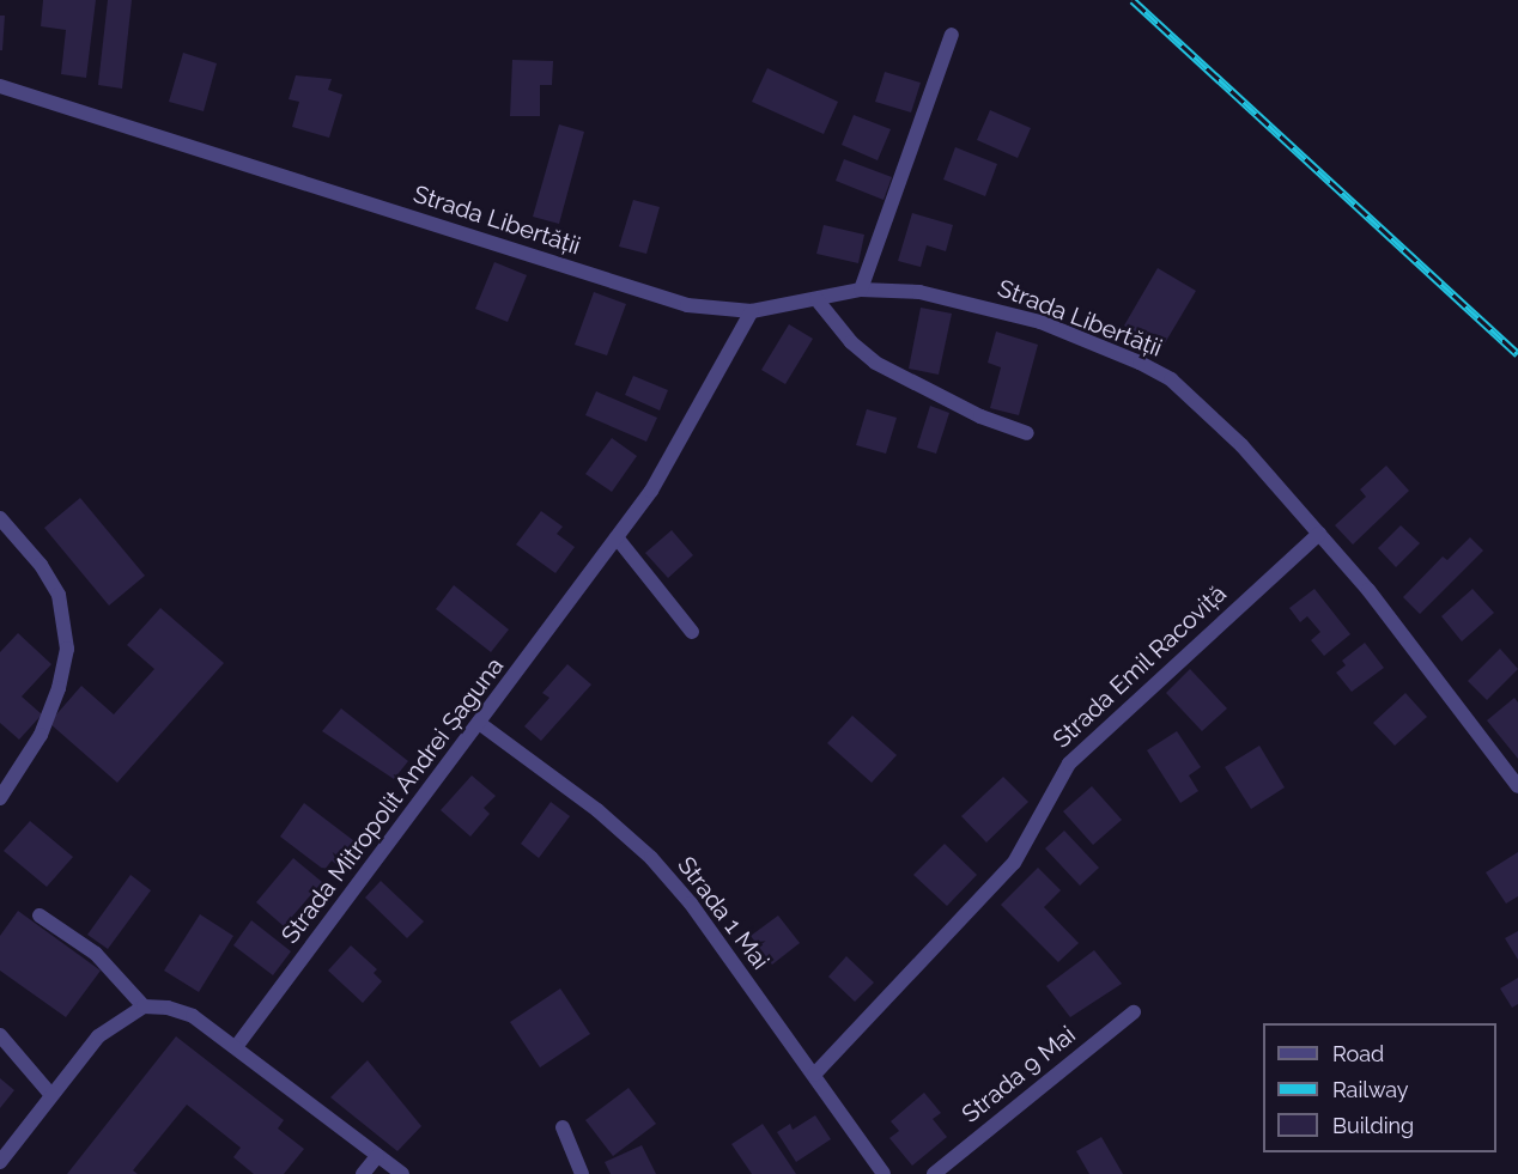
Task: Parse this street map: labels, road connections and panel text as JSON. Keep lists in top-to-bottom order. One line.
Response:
{"streets":{"street":["Strada Libertății","Strada Emil Racoviță","Strada Mitropolit Andrei Șaguna","Strada 1 Mai","Strada 9 Mai"]},"crossings":[["Strada Libertății","Strada Emil Racoviță"],["Strada Libertății","Strada Mitropolit Andrei Șaguna"],["Strada Emil Racoviță","Strada 1 Mai"],["Strada Mitropolit Andrei Șaguna","Strada 1 Mai"]],"legend":["Road","Railway","Building"]}
